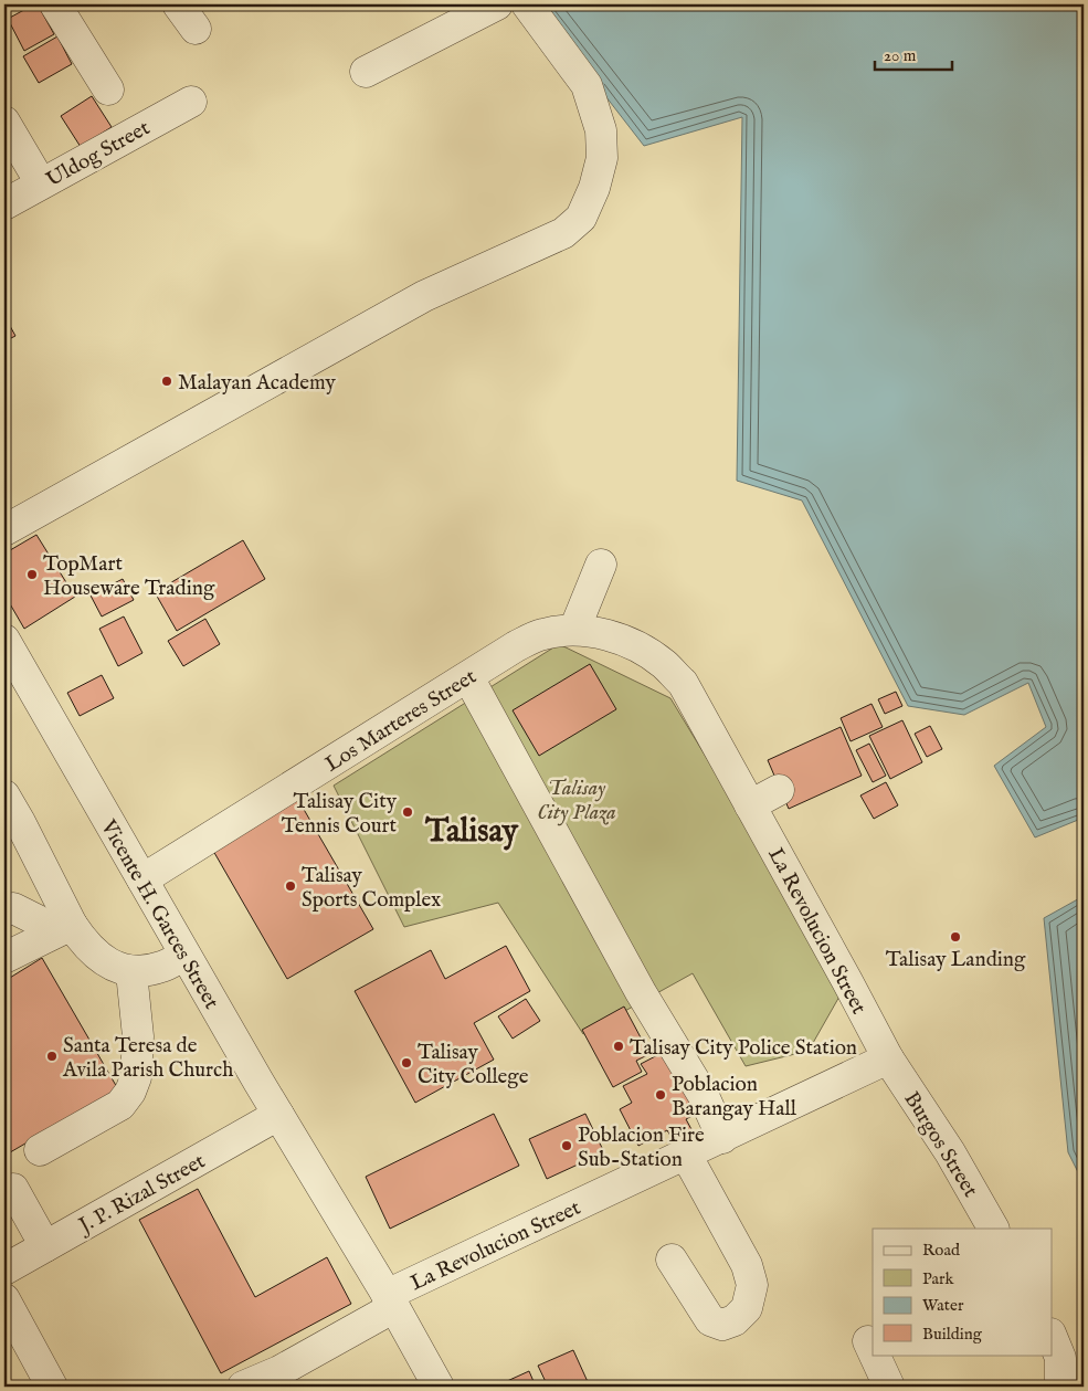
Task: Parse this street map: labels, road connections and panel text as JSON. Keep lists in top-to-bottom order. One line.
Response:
{"streets":{"street":["Uldog Street","Los Marteres Street","Vicente H. Garces Street","La Revolucion Street","Burgos Street","J. P. Rizal Street"]},"crossings":[["Los Marteres Street","Vicente H. Garces Street"],["Los Marteres Street","La Revolucion Street"],["Vicente H. Garces Street","La Revolucion Street"],["Vicente H. Garces Street","J. P. Rizal Street"],["La Revolucion Street","Burgos Street"]],"districts":["Talisay"],"parks":["Talisay City Plaza"],"places":["Malayan Academy","TopMart Houseware Trading","Talisay City Tennis Court","Talisay Sports Complex","Talisay Landing","Talisay City Police Station","Santa Teresa de Avila Parish Church","Talisay City College","Poblacion Barangay Hall","Poblacion Fire Sub-Station"],"legend":["Road","Park","Water","Building"],"scale_bar":"20 m"}
